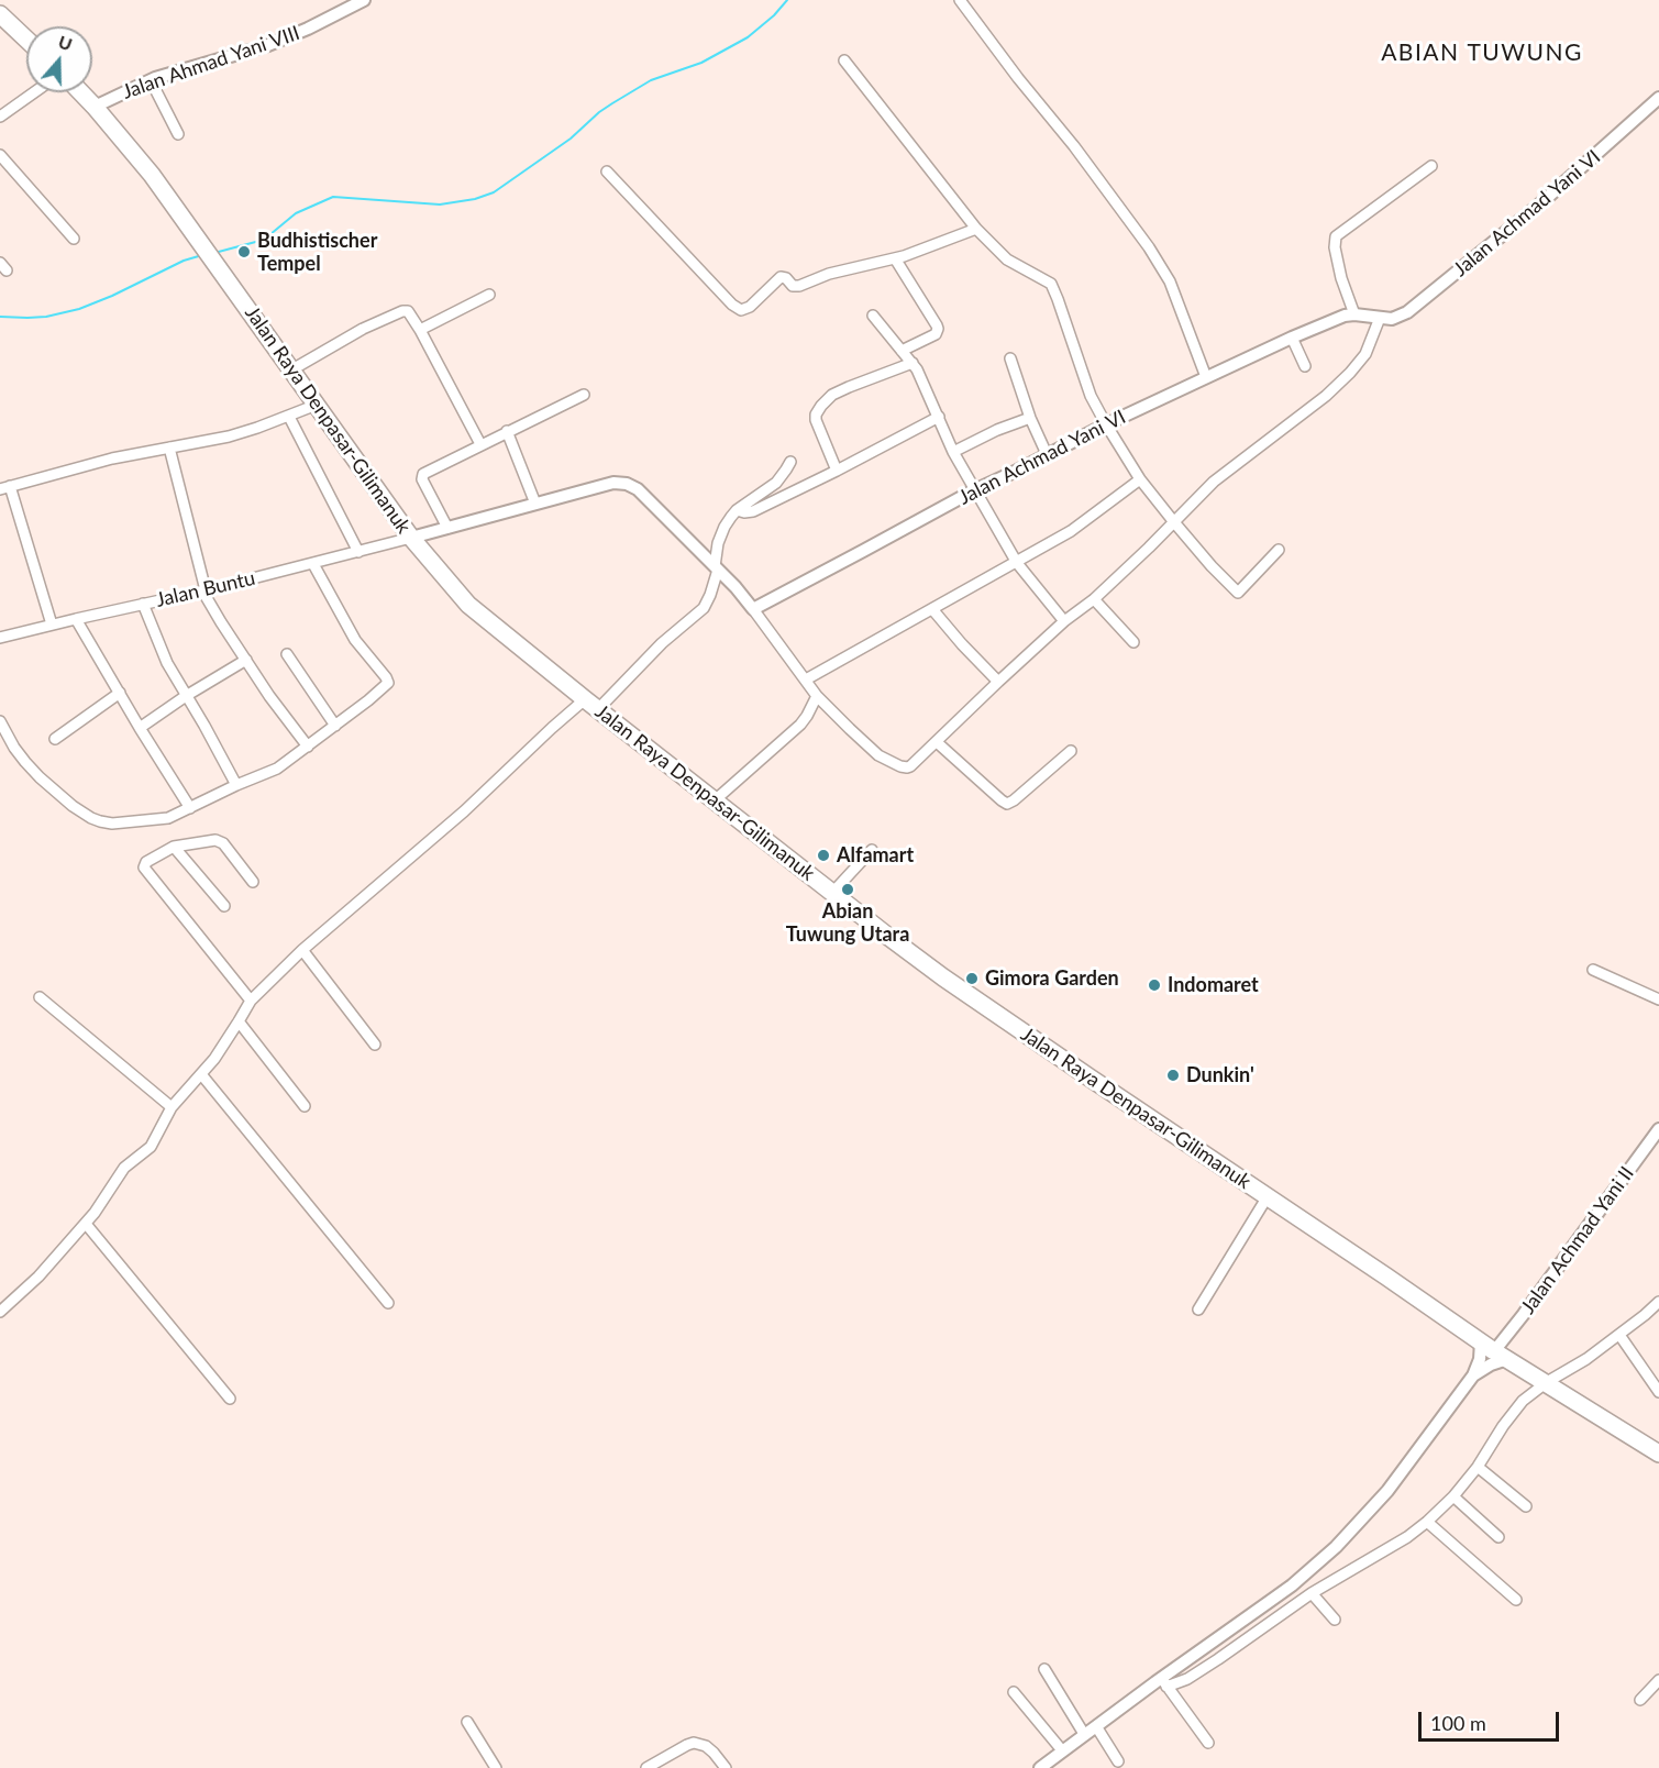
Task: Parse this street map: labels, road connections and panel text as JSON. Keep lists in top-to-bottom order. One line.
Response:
{"streets":{"highway":["Jalan Raya Denpasar-Gilimanuk"],"street":["Jalan Ahmad Yani VIII","Jalan Achmad Yani VI","Jalan Buntu","Jalan Achmad Yani II"]},"crossings":[["Jalan Ahmad Yani VIII","Jalan Raya Denpasar-Gilimanuk"],["Jalan Raya Denpasar-Gilimanuk","Jalan Buntu"],["Jalan Raya Denpasar-Gilimanuk","Jalan Achmad Yani II"]],"districts":["ABIAN TUWUNG"],"places":["Budhistischer Tempel","Alfamart","Abian Tuwung Utara","Gimora Garden","Indomaret","Dunkin'"],"scale_bar":"100 m","north":"top"}
